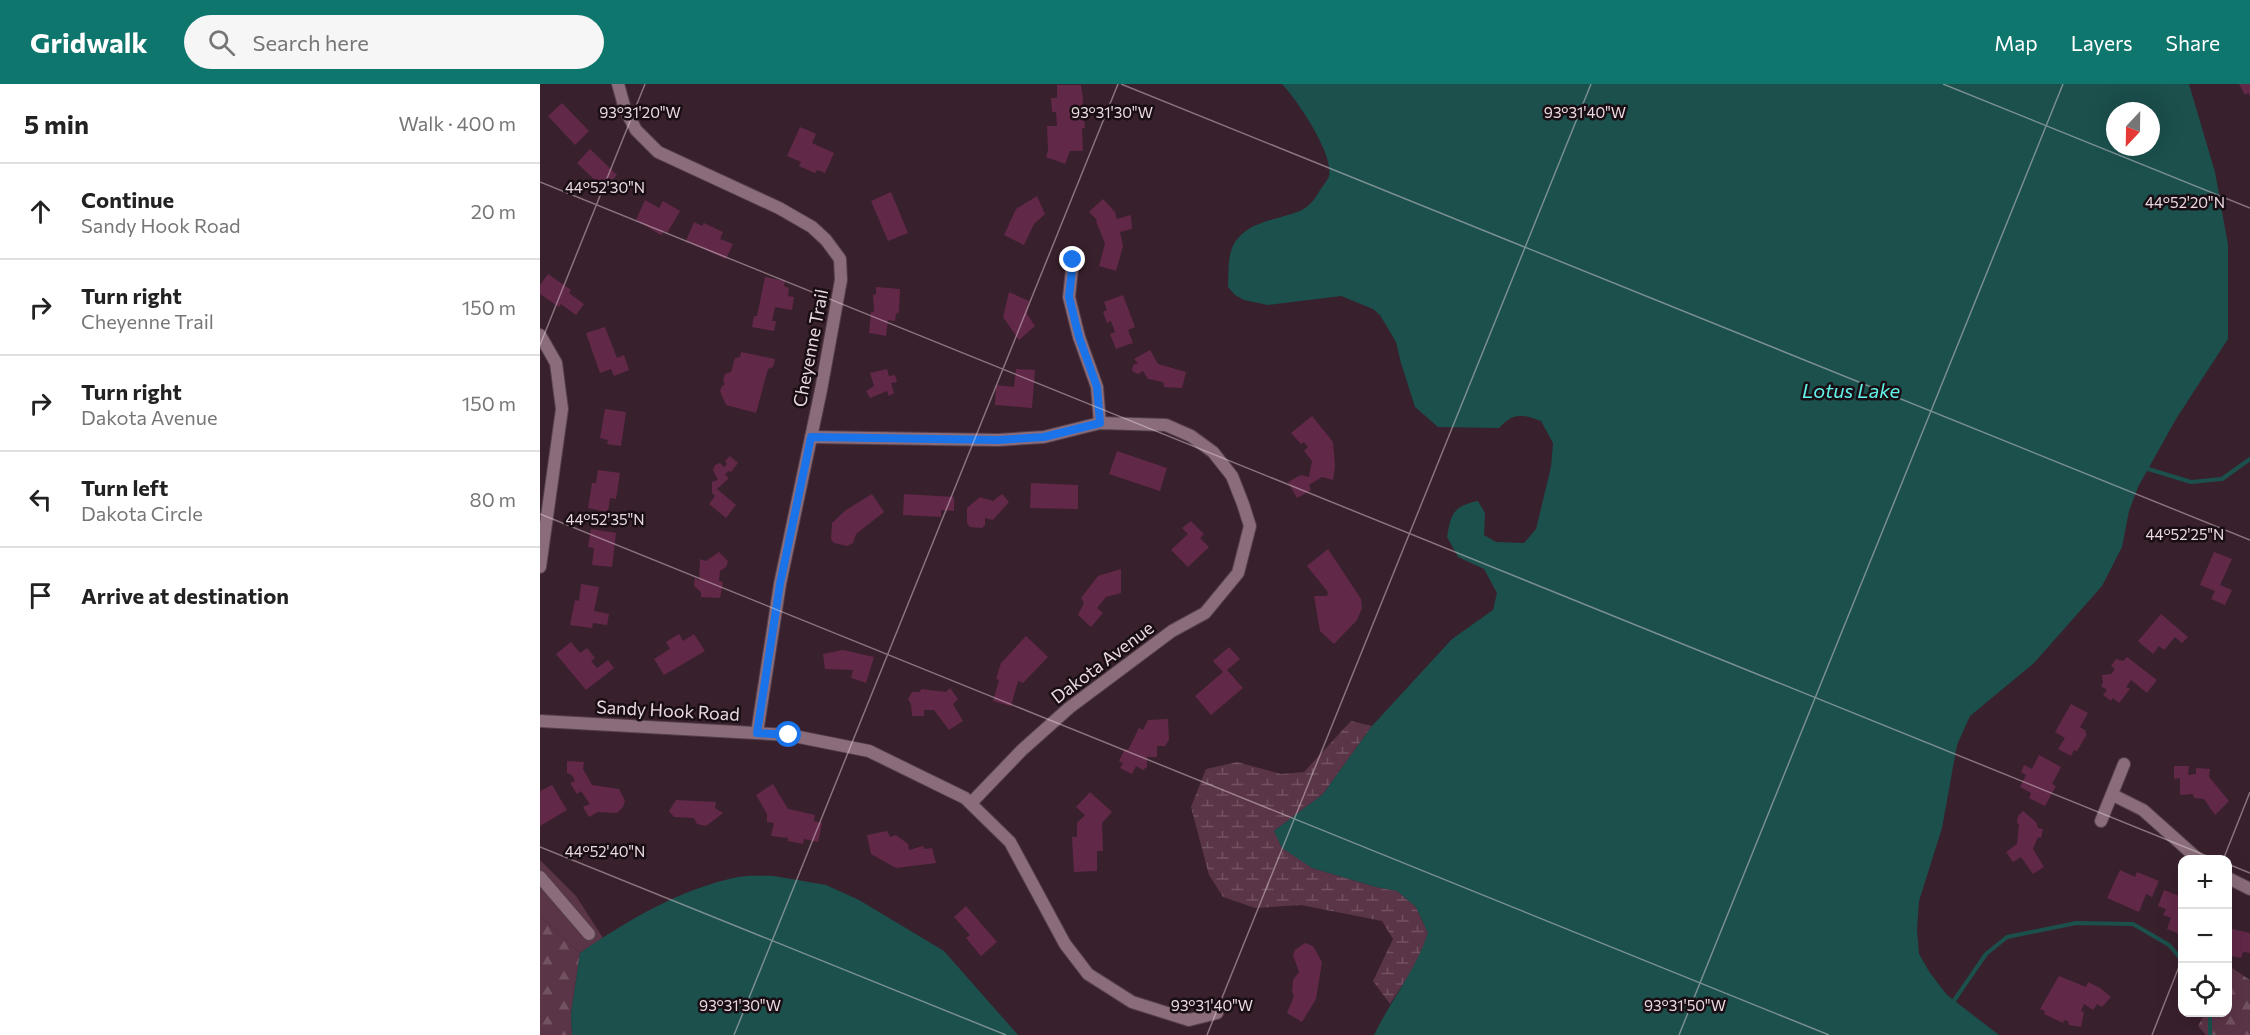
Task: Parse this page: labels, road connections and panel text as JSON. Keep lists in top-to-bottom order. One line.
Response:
{"streets":{"street":["Cheyenne Trail","Dakota Avenue","Sandy Hook Road"]},"crossings":[["Cheyenne Trail","Sandy Hook Road"],["Dakota Avenue","Sandy Hook Road"]],"water":["Lotus Lake"],"north":"bottom","page":{"header":"Gridwalk","search":"Search here","nav":["Map","Layers","Share"],"heading":["5 min","Walk · 400 m"],"list":[["Continue","Sandy Hook Road","20 m"],["Turn right","Cheyenne Trail","150 m"],["Turn right","Dakota Avenue","150 m"],["Turn left","Dakota Circle","80 m"],"Arrive at destination"],"map_buttons":["+","−"]},"coordinates":["93°31'20\"W","93°31'30\"W","93°31'40\"W","44°52'30\"N","44°52'20\"N","44°52'35\"N","44°52'25\"N","44°52'40\"N","93°31'50\"W"]}
